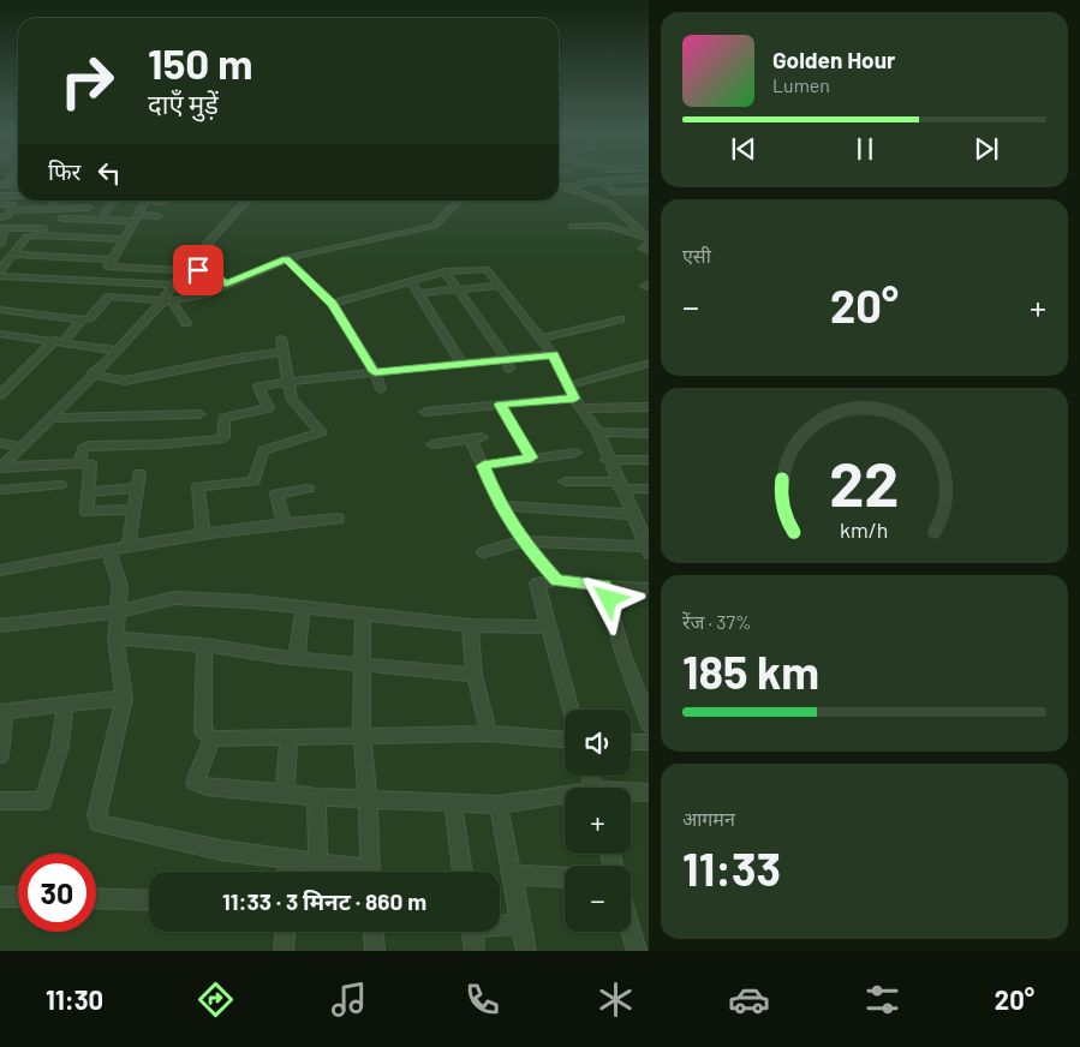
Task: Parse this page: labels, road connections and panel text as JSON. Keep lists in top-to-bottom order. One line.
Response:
{"page":{"turn":["150 m","दाएँ मुड़ें"],"song":["Golden Hour","Lumen"],"then":"फिर","tile":["एसी",["रेंज · 37%","185 km"],["आगमन","11:33"]],"heat":["−","20°","+"],"map_buttons":["+","−"],"limit":"30","trip":"11:33 · 3 मिनट · 860 m","tabs":["11:30","20°"],"gauge":["22","km/h"]}}
